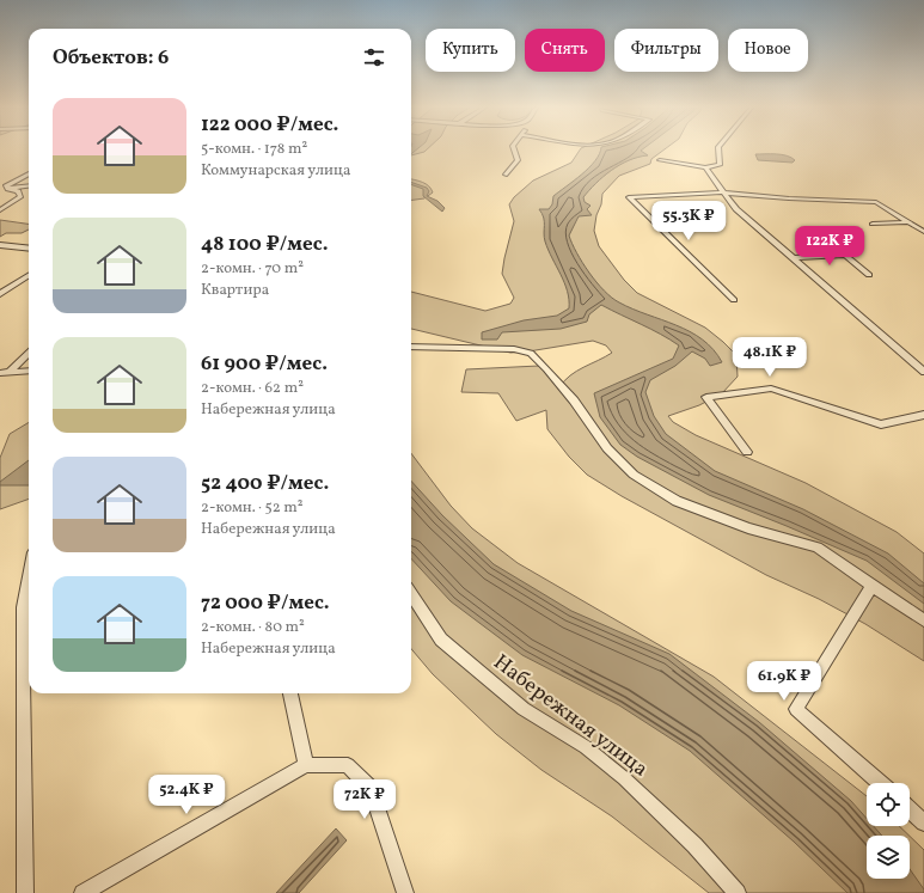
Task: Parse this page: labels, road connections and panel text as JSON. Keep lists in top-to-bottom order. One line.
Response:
{"streets":{"street":["Набережная улица"]},"page":{"chip":["Купить","Снять","Фильтры","Новое"],"heading":"Объектов: 6","list":[{"name":"122 000 ₽/мес.","note":"5-комн. · 178 m² · Коммунарская улица"},{"name":"48 100 ₽/мес.","note":"2-комн. · 70 m² · Квартира"},{"name":"61 900 ₽/мес.","note":"2-комн. · 62 m² · Набережная улица"},{"name":"52 400 ₽/мес.","note":"2-комн. · 52 m² · Набережная улица"},{"name":"72 000 ₽/мес.","note":"2-комн. · 80 m² · Набережная улица"}],"price":["55.3K ₽","122K ₽","48.1K ₽","61.9K ₽","52.4K ₽","72K ₽"]}}
